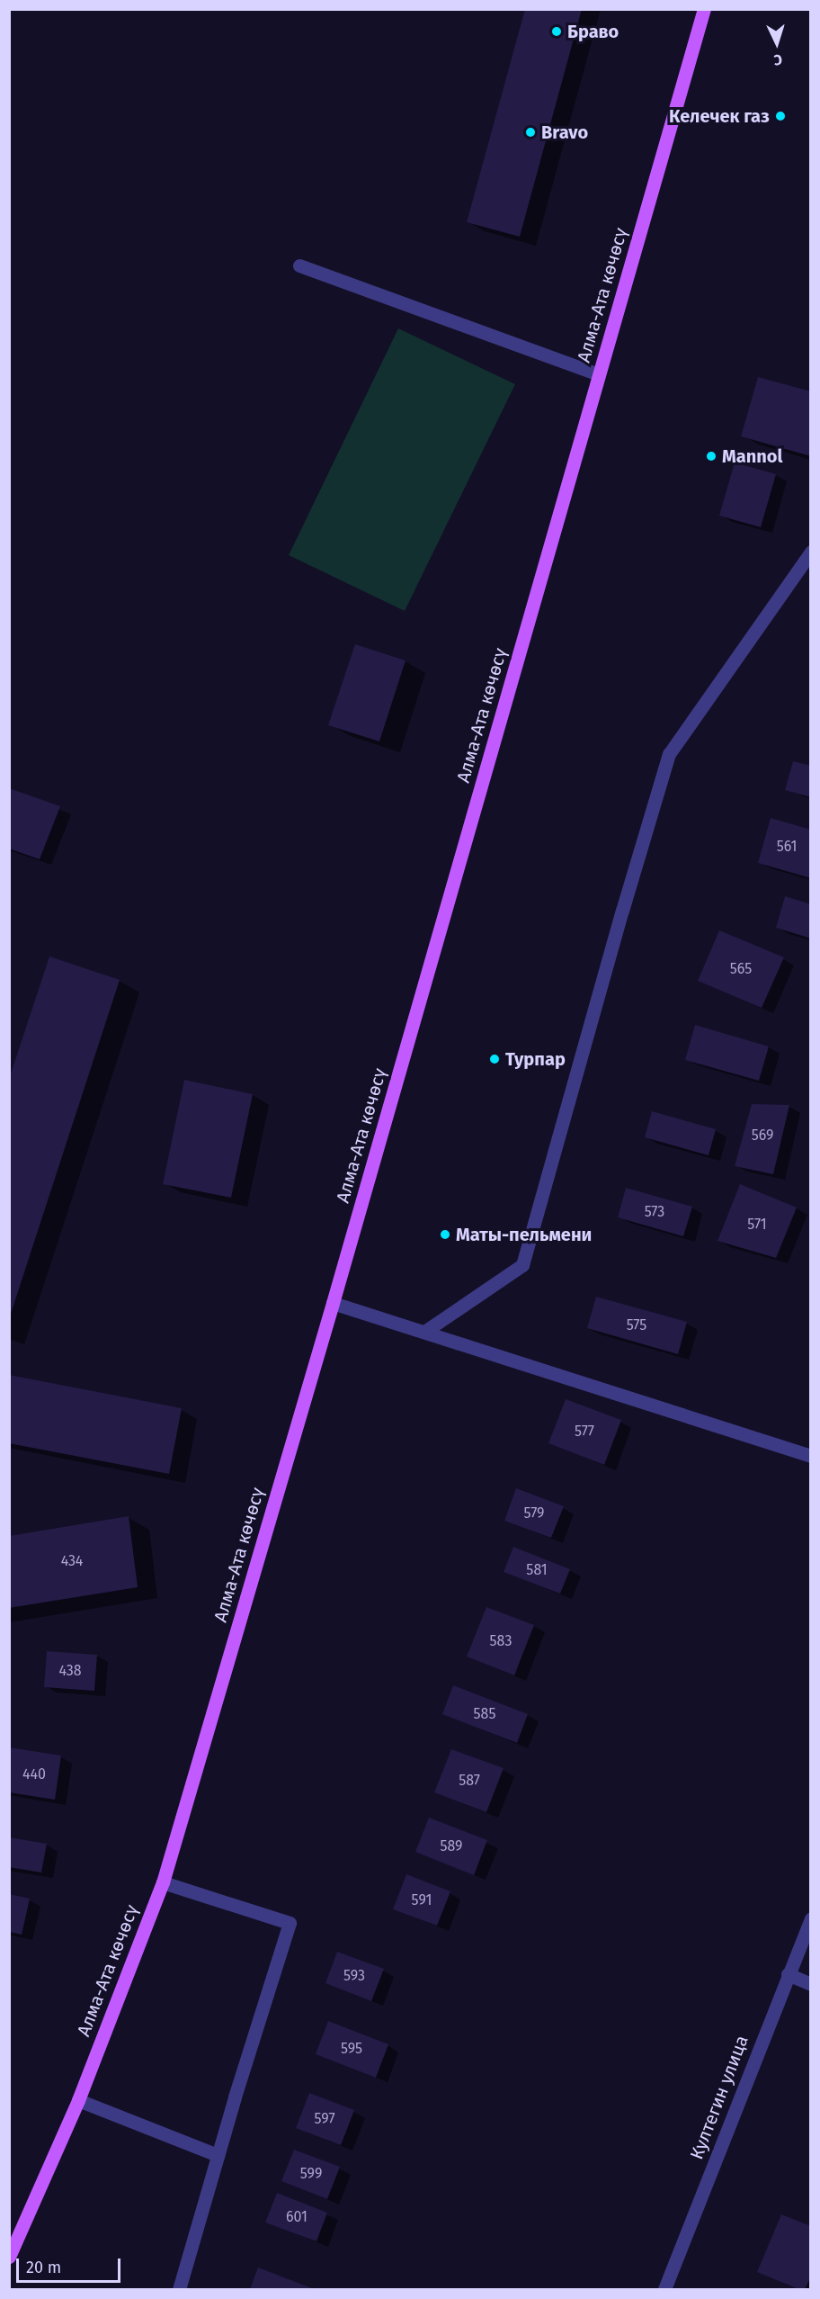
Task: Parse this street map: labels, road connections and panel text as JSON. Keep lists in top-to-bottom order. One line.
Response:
{"streets":{"main road":["Алма-Ата көчөсү"],"street":["Култегин улица"]},"places":["Браво","Келечек газ","Bravo","Mannol","Турпар","Маты-пельмени"],"house_numbers":["561","565","569","573","571","575","577","579","434","581","583","438","585","440","587","589","591","593","595","597","599","601"],"scale_bar":"20 m","north":"bottom"}
